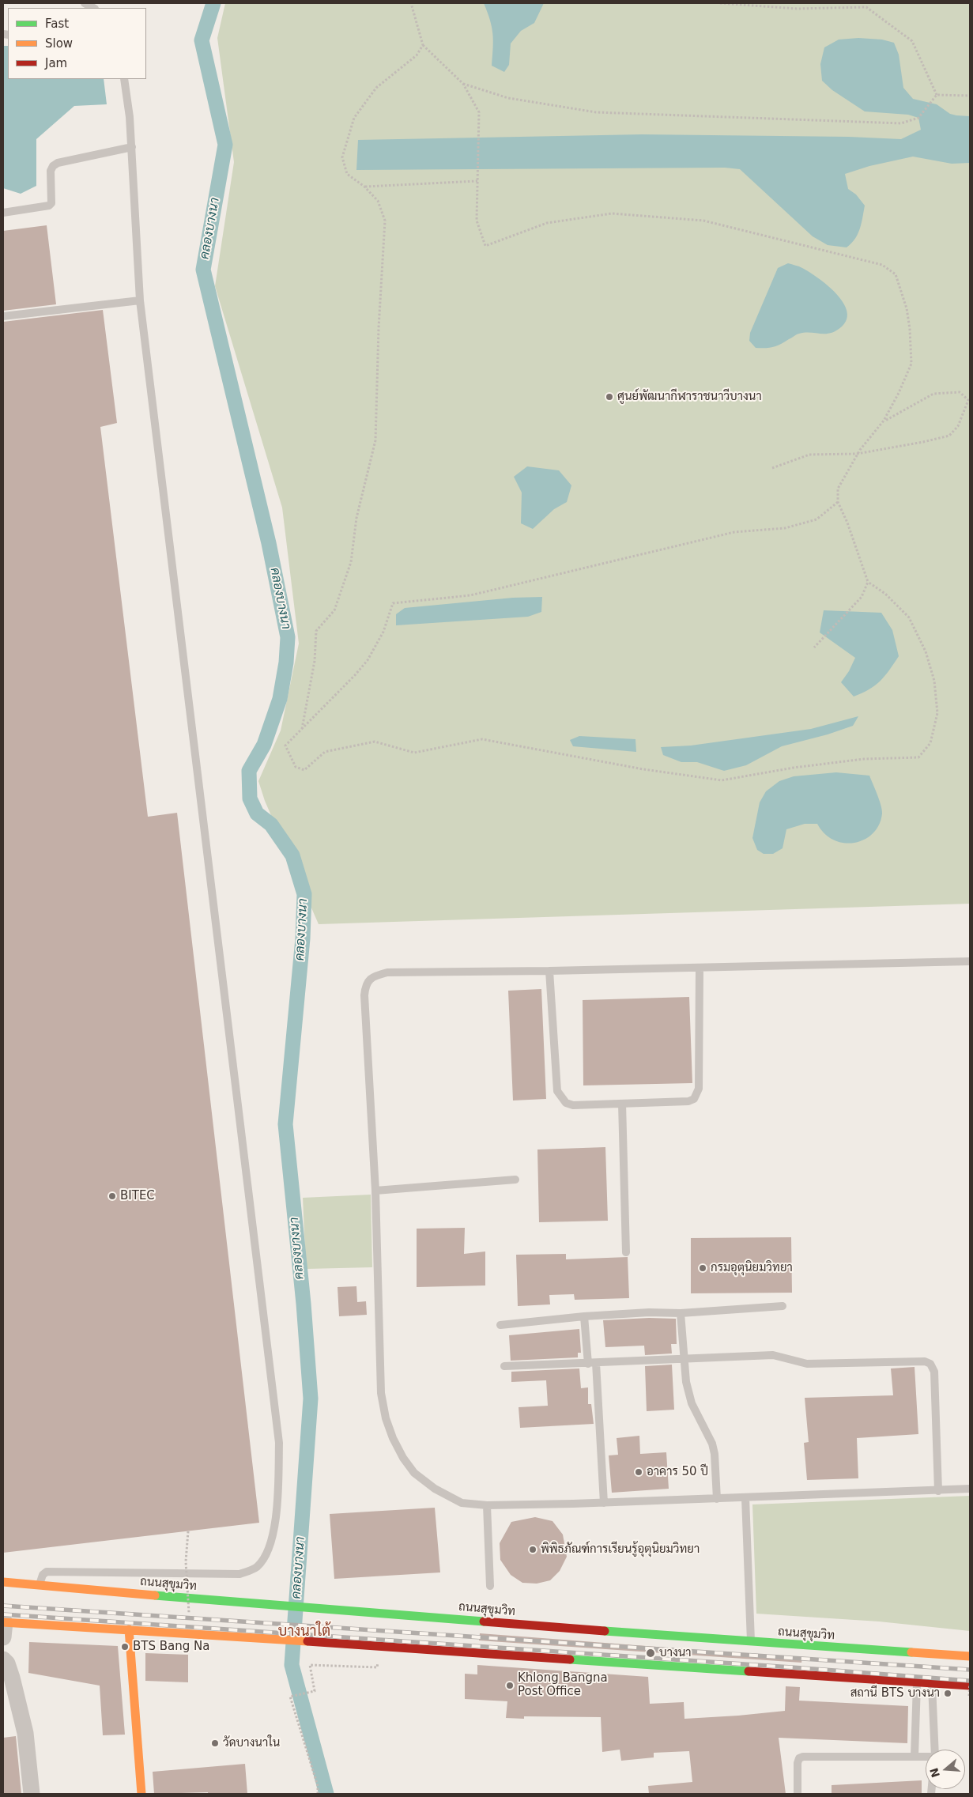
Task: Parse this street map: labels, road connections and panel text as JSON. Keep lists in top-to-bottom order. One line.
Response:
{"streets":{"main road":["ถนนสุขุมวิท"]},"districts":["บางนาใต้"],"water":["คลองบางนา"],"places":["ศูนย์พัฒนากีฬาราชนาวีบางนา","BITEC","กรมอุตุนิยมวิทยา","อาคาร 50 ปี","พิพิธภัณฑ์การเรียนรู้อุตุนิยมวิทยา","BTS Bang Na","บางนา","Khlong Bangna Post Office","สถานี BTS บางนา","วัดบางนาใน"],"legend":["Fast","Slow","Jam"],"north":"left"}
